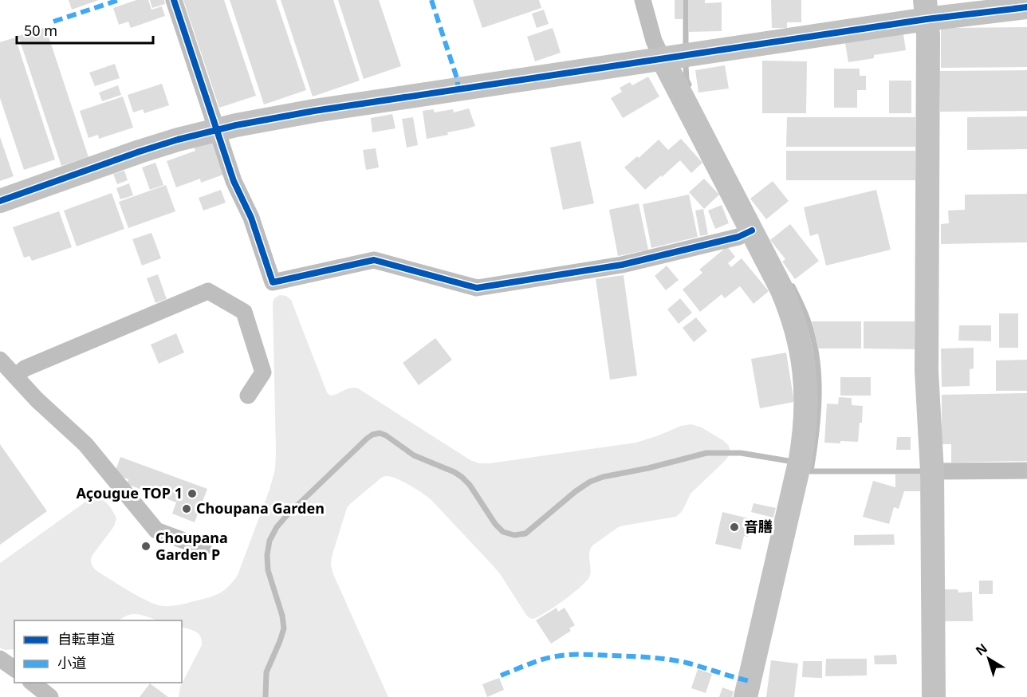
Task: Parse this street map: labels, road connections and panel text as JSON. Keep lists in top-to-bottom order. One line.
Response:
{"places":["Açougue TOP 1","Choupana Garden","音膳","Choupana Garden P"],"legend":["自転車道","小道"],"scale_bar":"50 m","north":"top left"}
